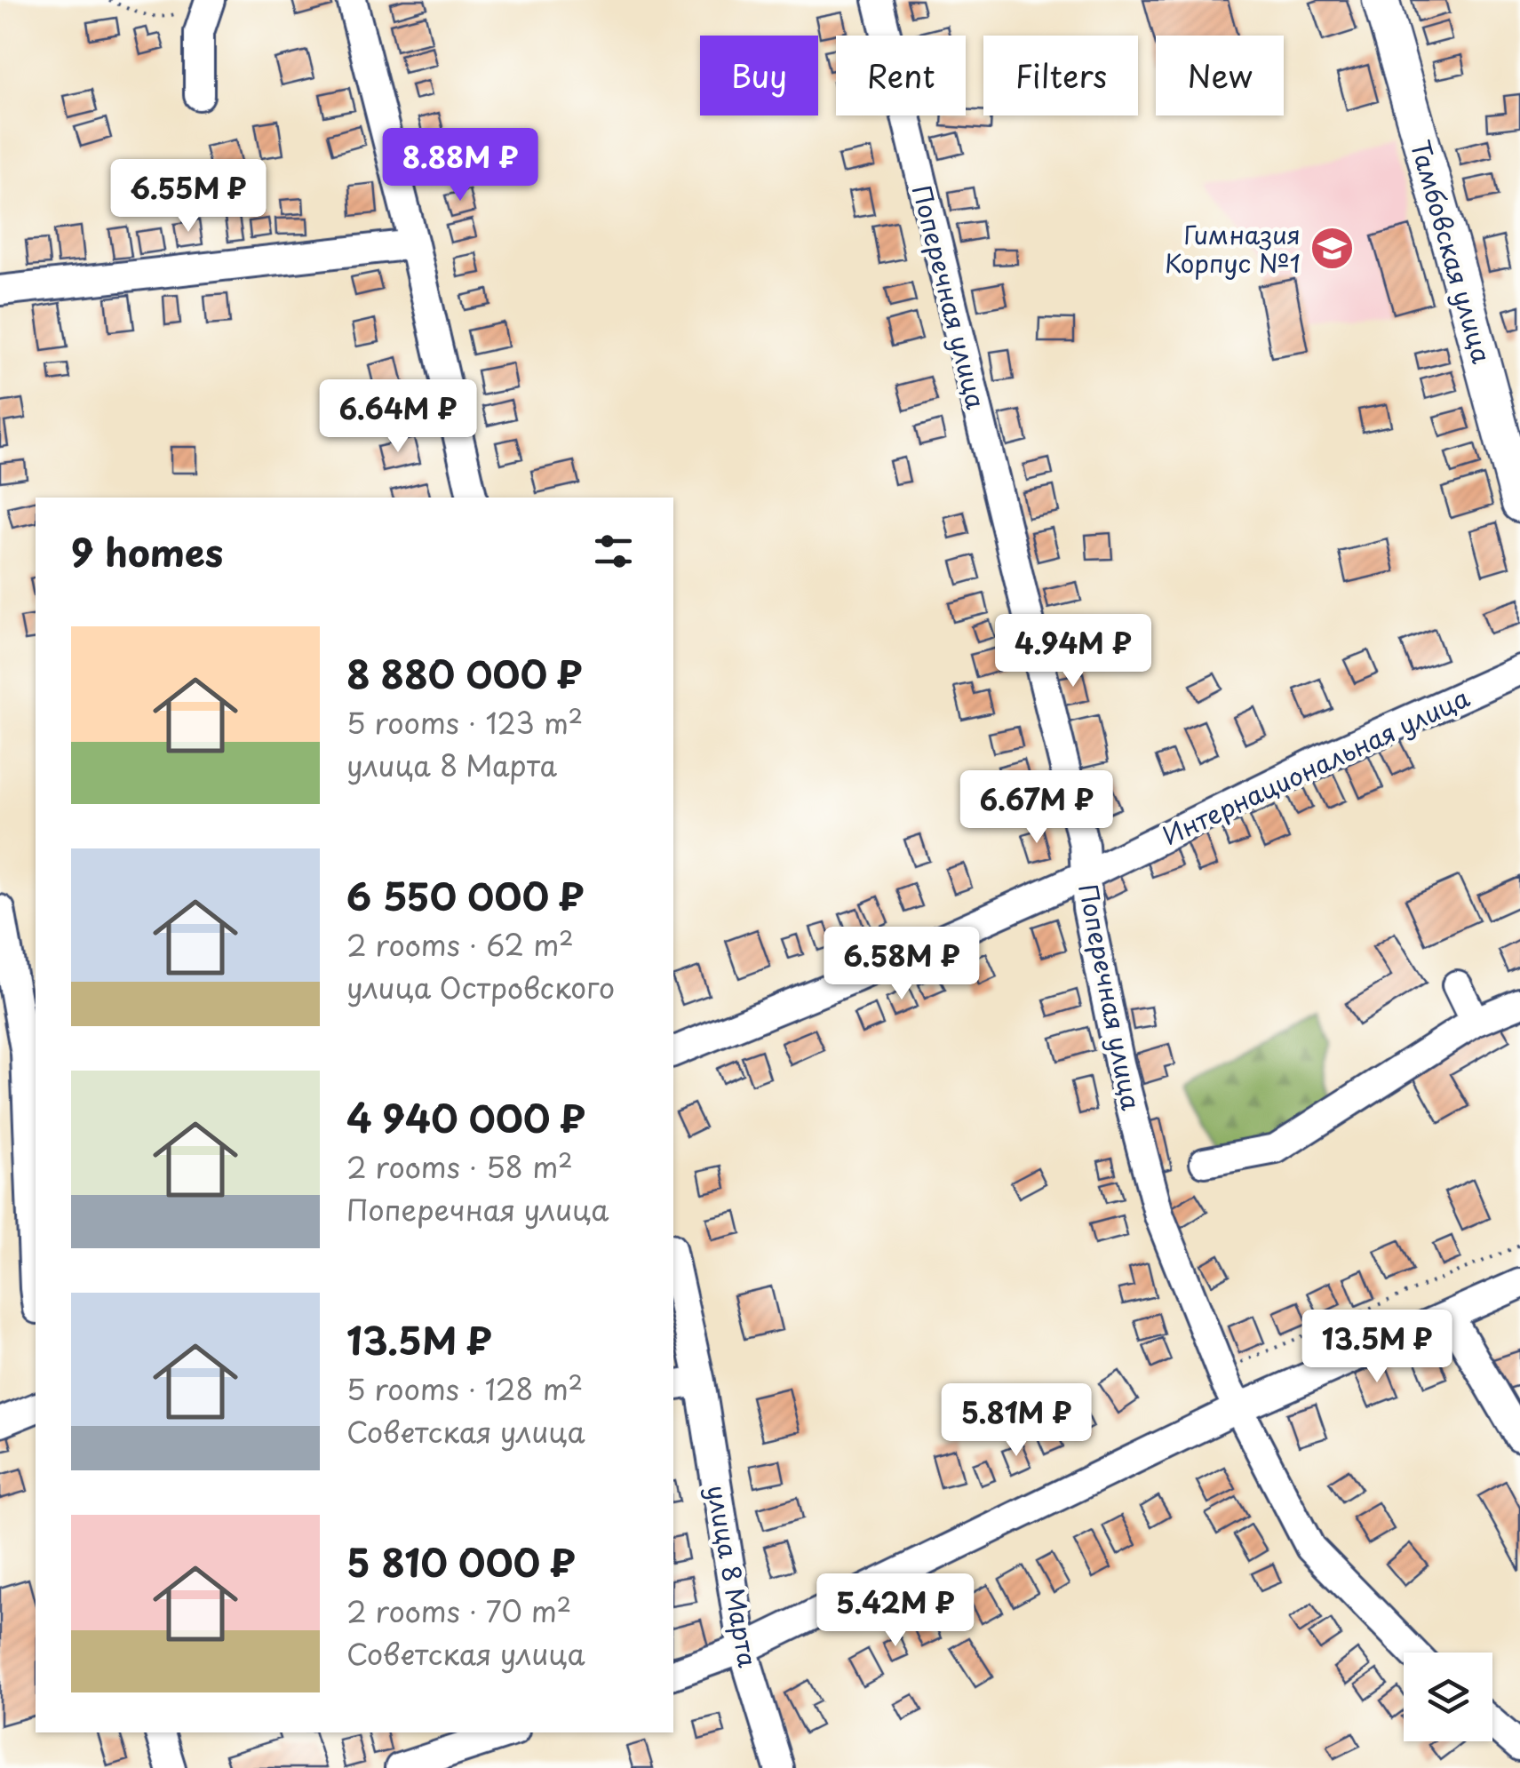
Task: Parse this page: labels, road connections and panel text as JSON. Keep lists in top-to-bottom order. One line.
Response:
{"streets":{"main road":["Тамбовская улица"],"street":["Поперечная улица","Интернациональная улица","улица 8 Марта"]},"crossings":[["Поперечная улица","Интернациональная улица"]],"places":{"school or university":["Гимназия Корпус №1"]},"page":{"chip":["Buy","Rent","Filters","New"],"price":["8.88M ₽","6.55M ₽","6.64M ₽","4.94M ₽","6.67M ₽","6.58M ₽","13.5M ₽","5.81M ₽","5.42M ₽"],"heading":"9 homes","list":[{"name":"8 880 000 ₽","note":"5 rooms · 123 m² · улица 8 Марта"},{"name":"6 550 000 ₽","note":"2 rooms · 62 m² · улица Островского"},{"name":"4 940 000 ₽","note":"2 rooms · 58 m² · Поперечная улица"},{"name":"13.5M ₽","note":"5 rooms · 128 m² · Советская улица"},{"name":"5 810 000 ₽","note":"2 rooms · 70 m² · Советская улица"}]}}
